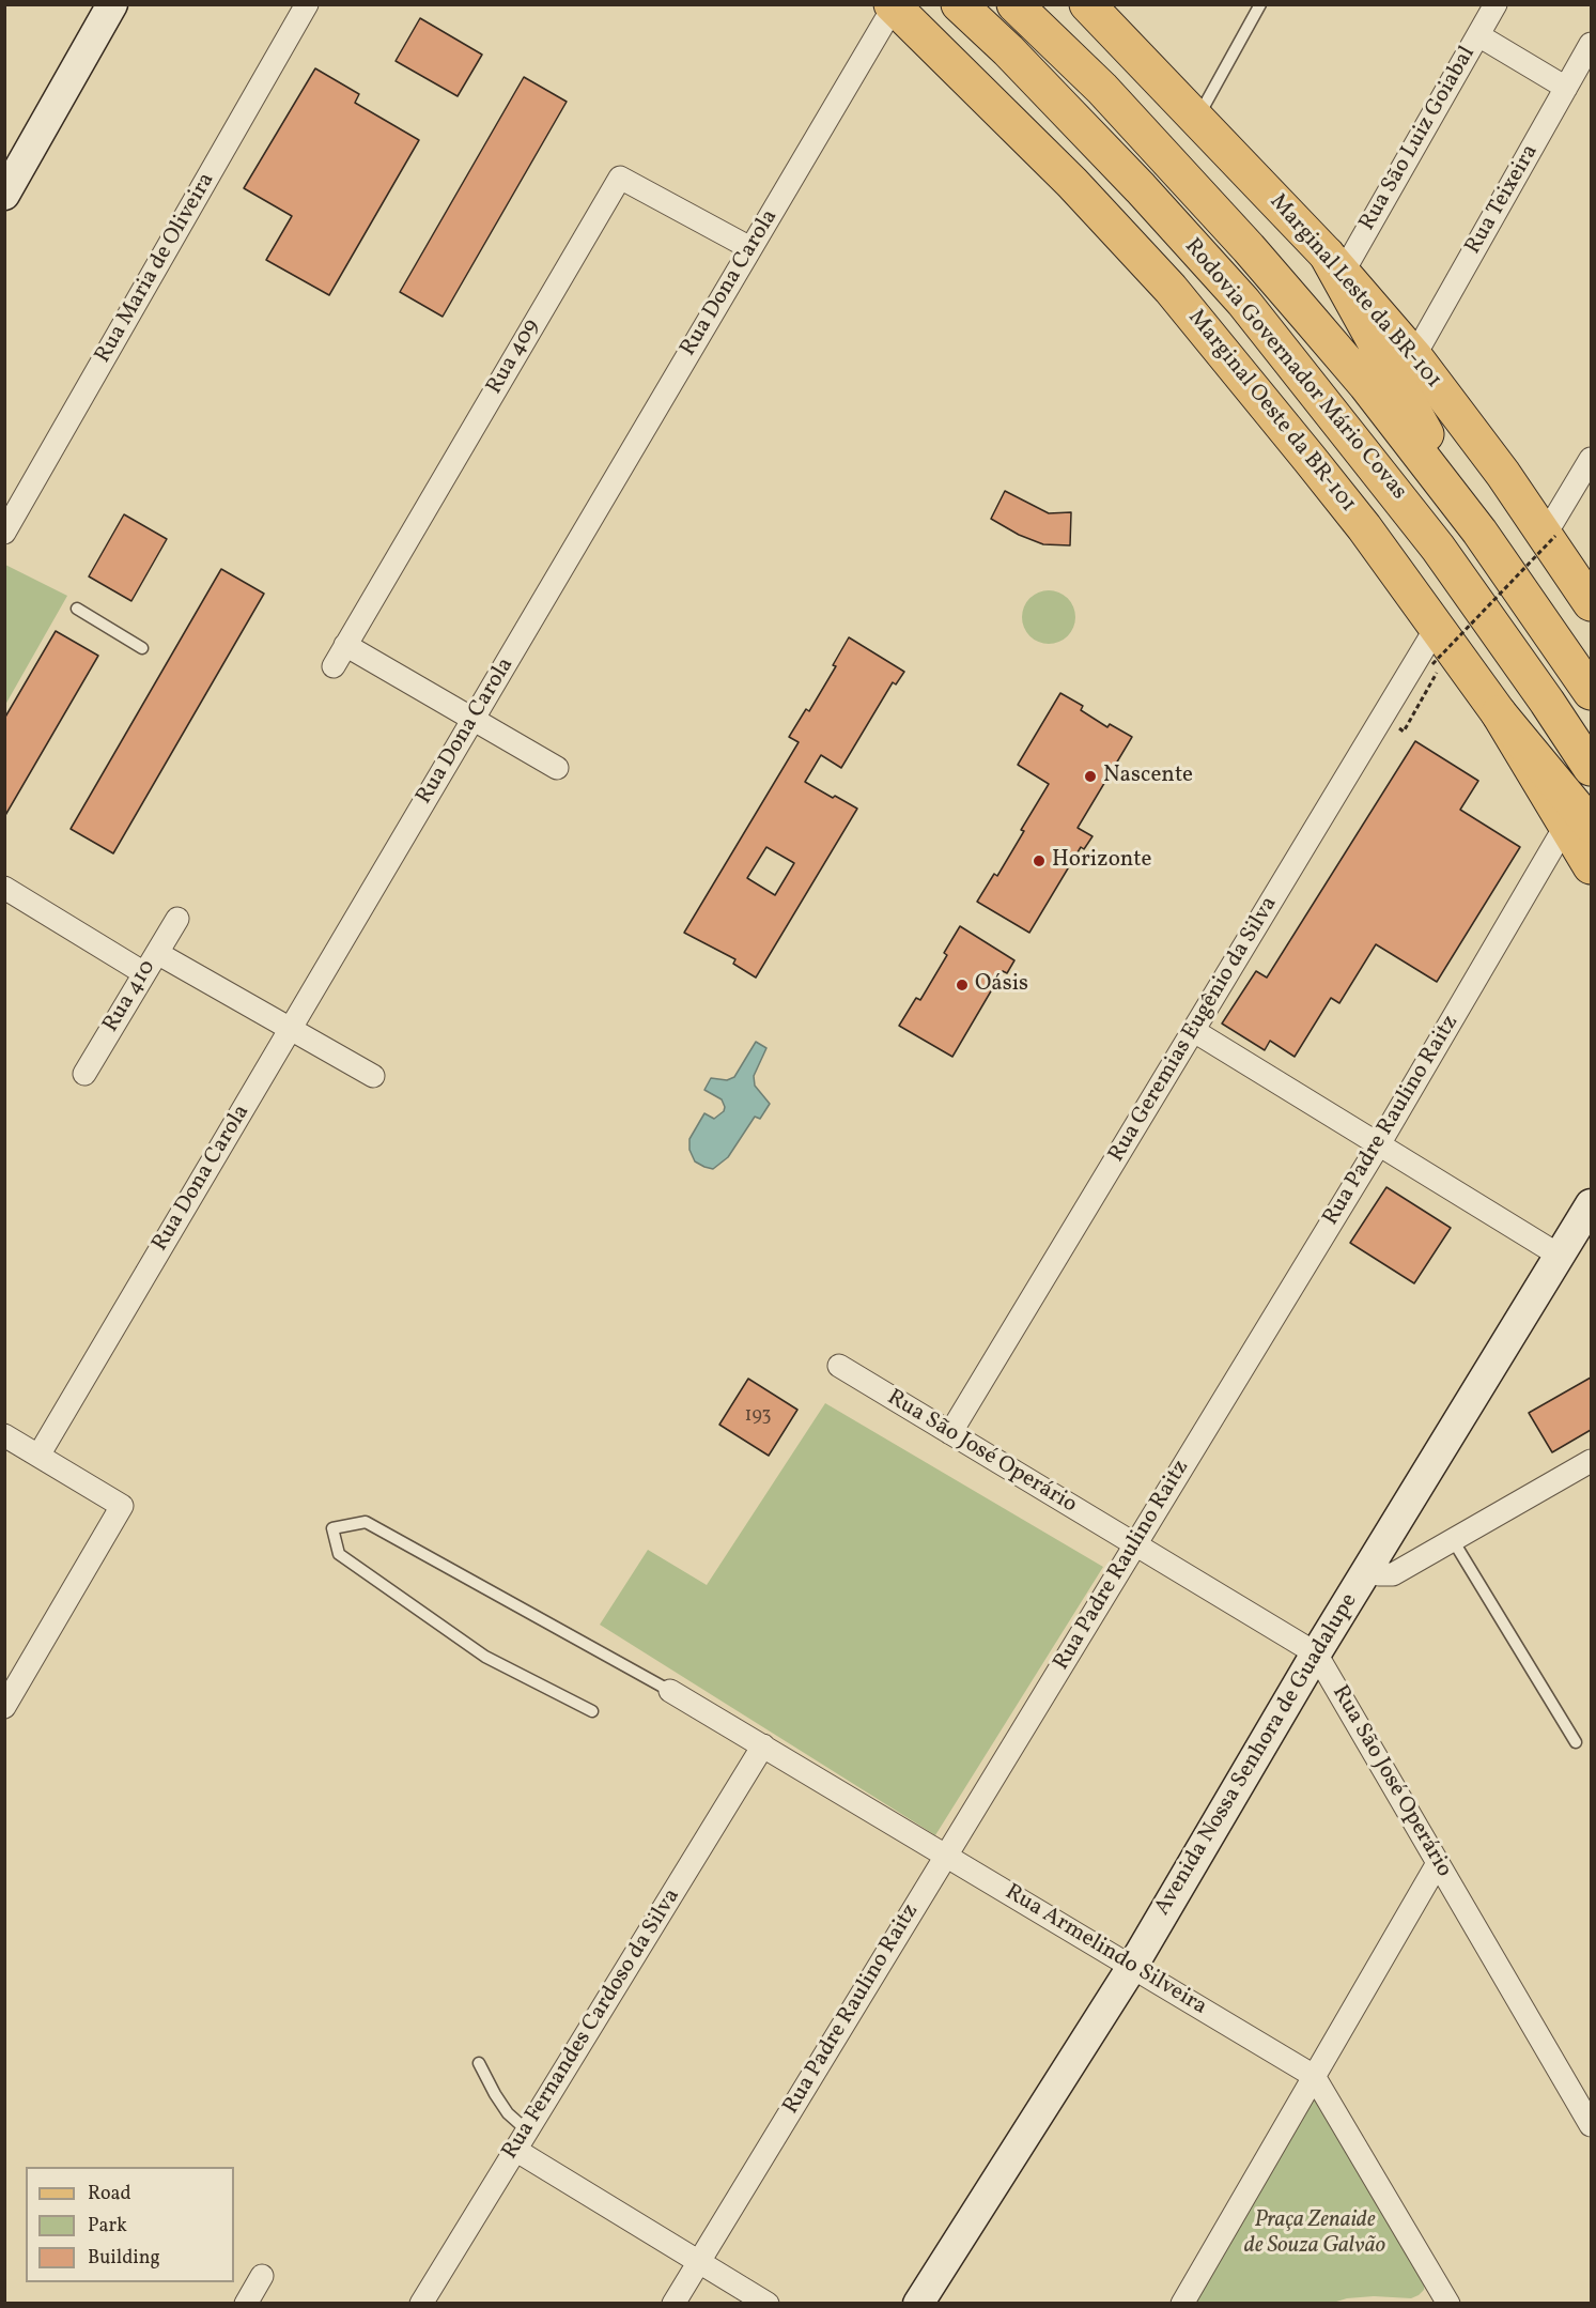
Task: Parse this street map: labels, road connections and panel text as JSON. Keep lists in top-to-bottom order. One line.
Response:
{"streets":{"main road":["Marginal Leste da BR-101","Rodovia Governador Mário Covas","Marginal Oeste da BR-101"],"street":["Rua São Luiz Goiabal","Rua Teixeira","Rua Maria de Oliveira","Rua Dona Carola","Rua 409","Rua 410","Rua Geremias Eugênio da Silva","Rua Padre Raulino Raitz","Rua São José Operário","Avenida Nossa Senhora de Guadalupe","Rua Armelindo Silveira","Rua Fernandes Cardoso da Silva"]},"crossings":[["Rua São Luiz Goiabal","Marginal Leste da BR-101"],["Rua Teixeira","Marginal Leste da BR-101"],["Rua Dona Carola","Rua 409"],["Rua Dona Carola","Marginal Oeste da BR-101"],["Marginal Oeste da BR-101","Rua Geremias Eugênio da Silva"],["Marginal Oeste da BR-101","Rua Padre Raulino Raitz"],["Rua Geremias Eugênio da Silva","Rua São José Operário"],["Rua Padre Raulino Raitz","Rua São José Operário"],["Rua Padre Raulino Raitz","Rua Armelindo Silveira"],["Rua São José Operário","Avenida Nossa Senhora de Guadalupe"],["Avenida Nossa Senhora de Guadalupe","Rua Armelindo Silveira"],["Rua Armelindo Silveira","Rua Fernandes Cardoso da Silva"]],"parks":["Praça Zenaide de Souza Galvão"],"places":["Nascente","Horizonte","Oásis"],"house_numbers":["193"],"legend":["Road","Park","Building"]}
